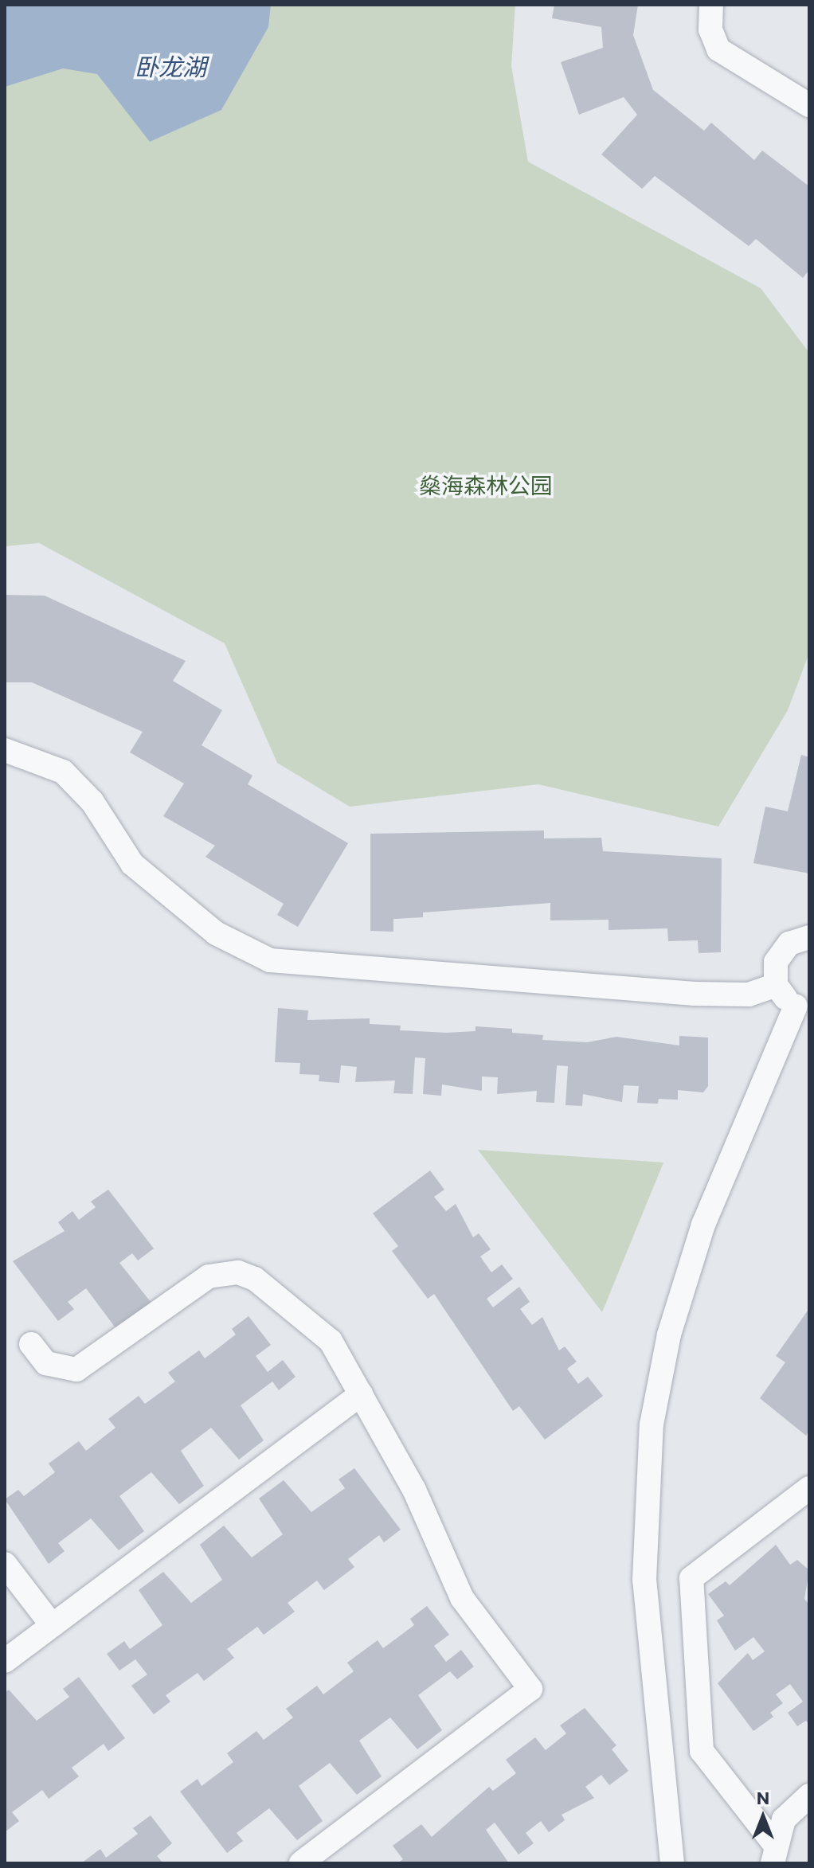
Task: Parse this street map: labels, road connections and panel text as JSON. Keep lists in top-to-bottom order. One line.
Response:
{"water":["卧龙湖"],"parks":["燊海森林公园"],"north":"top"}
